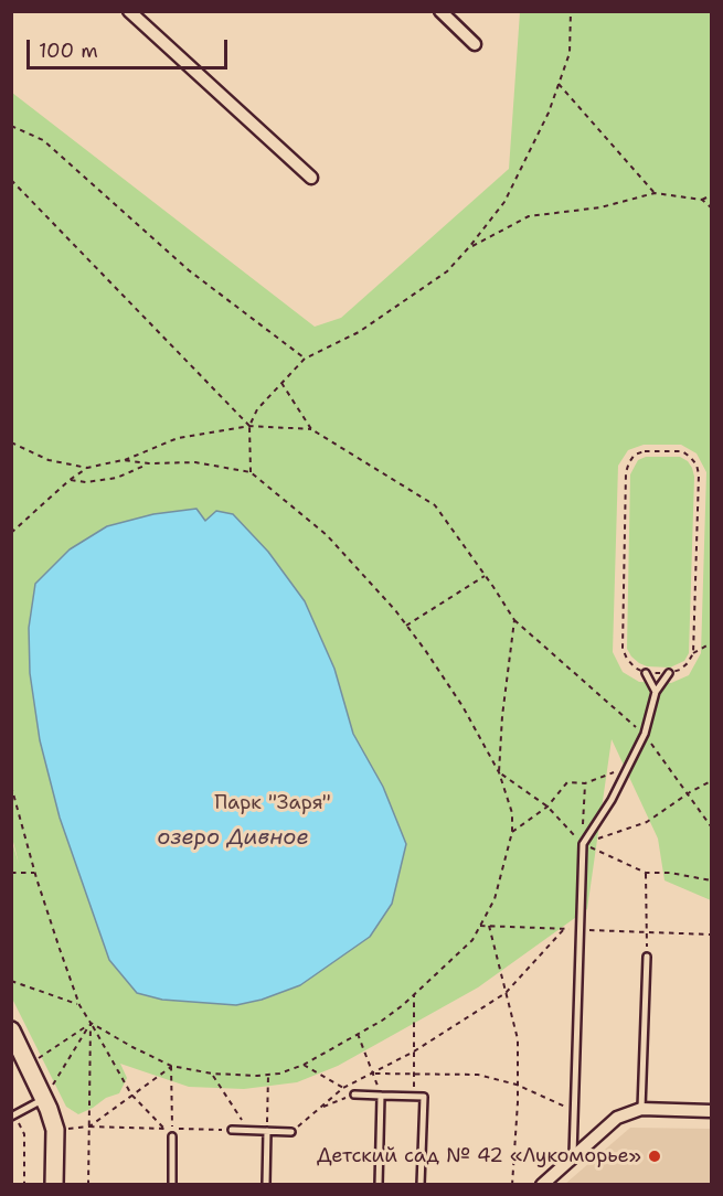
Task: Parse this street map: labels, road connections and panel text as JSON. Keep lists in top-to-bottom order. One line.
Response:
{"water":["озеро Дивное"],"parks":["Парк \"Заря\""],"places":["Детский сад № 42 «Лукоморье»"],"scale_bar":"100 m"}
